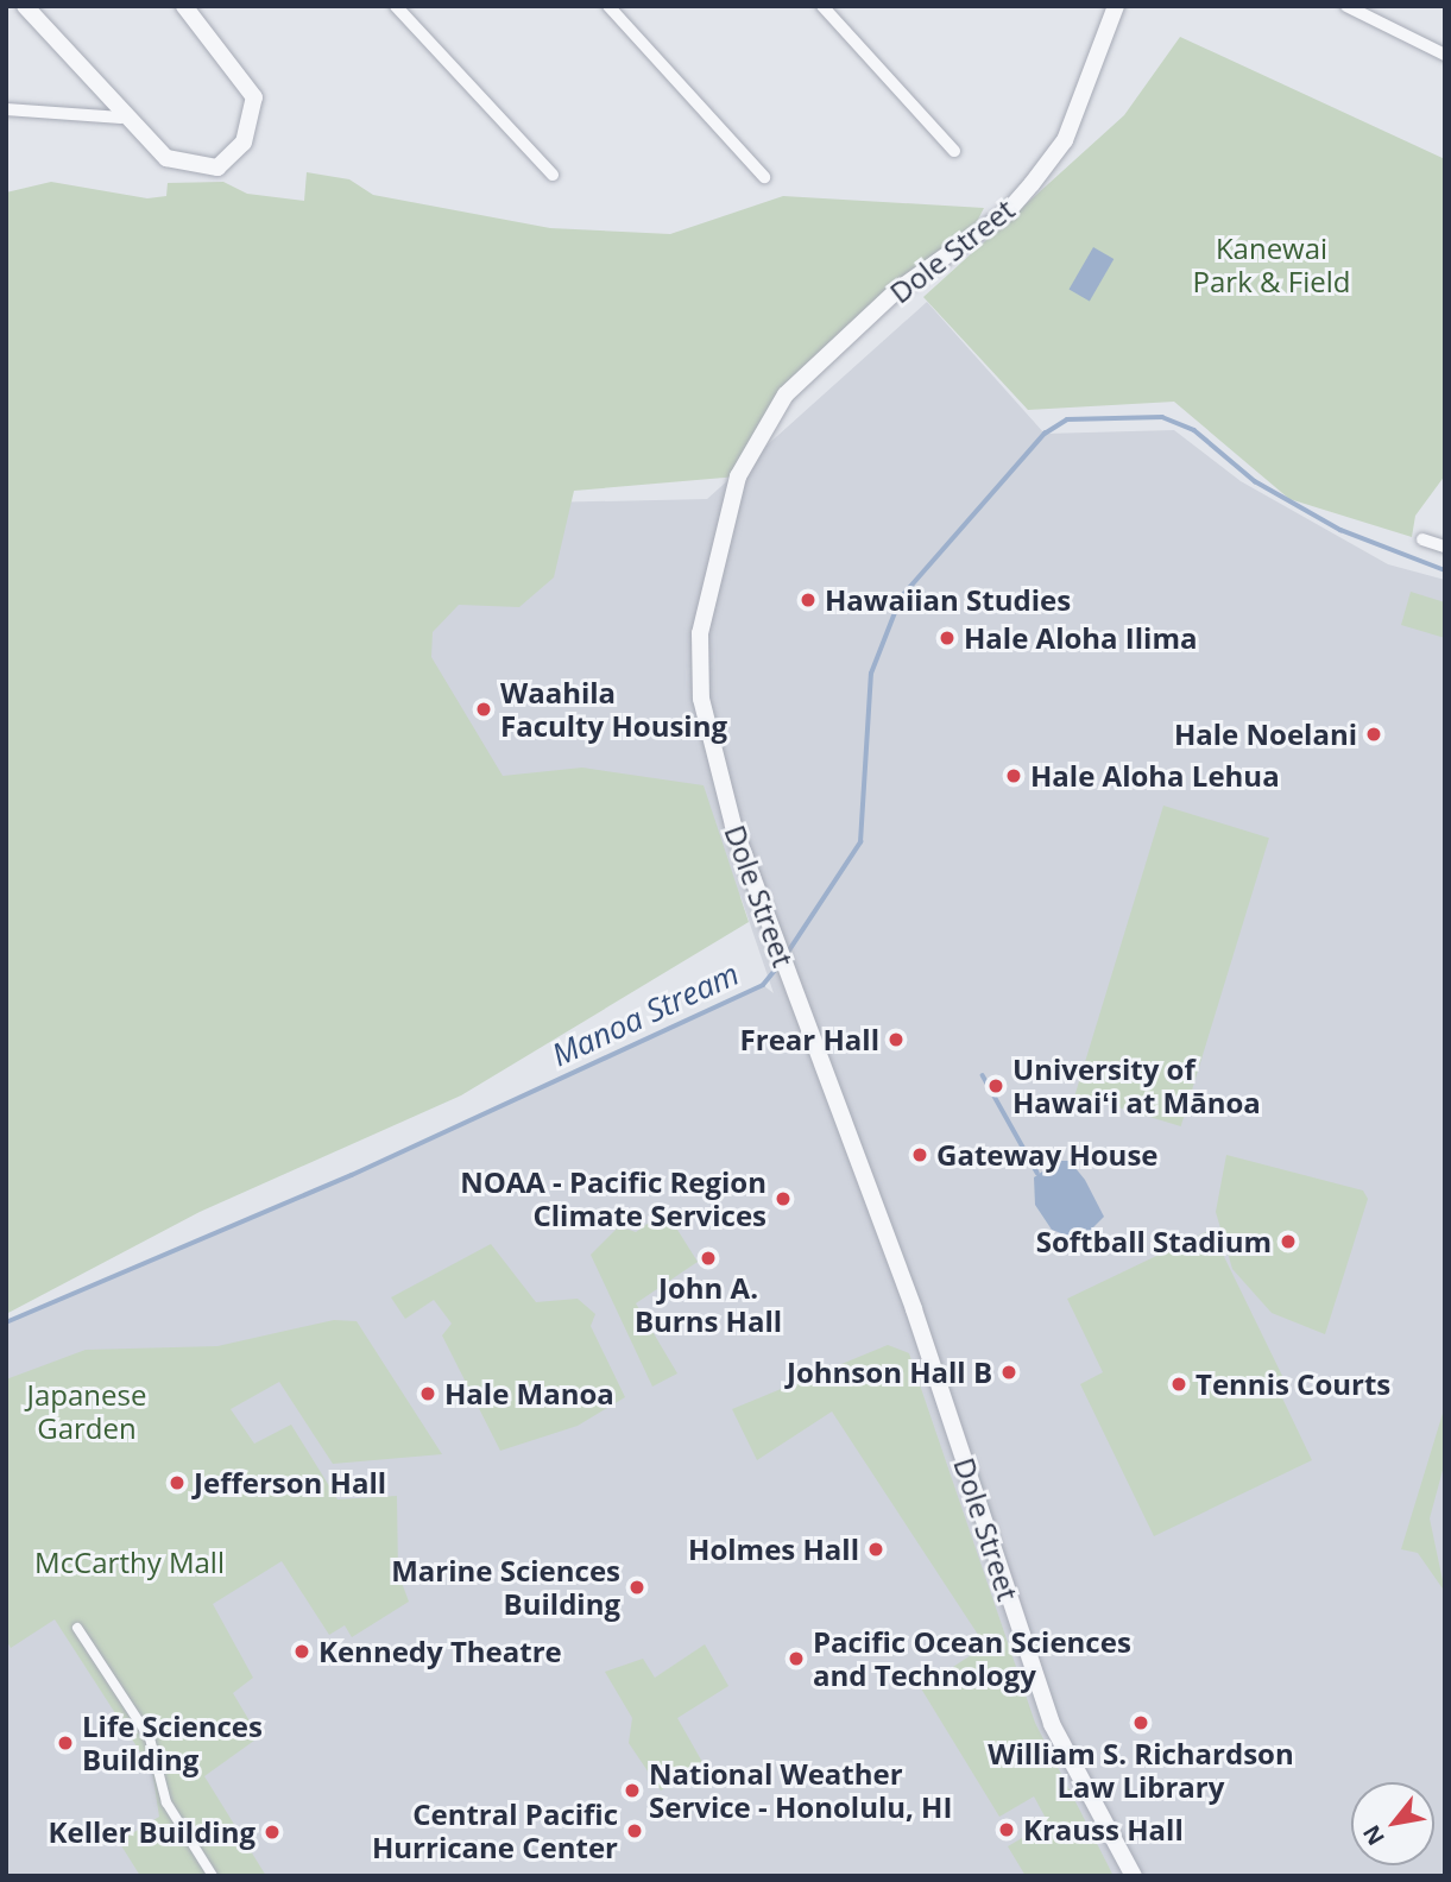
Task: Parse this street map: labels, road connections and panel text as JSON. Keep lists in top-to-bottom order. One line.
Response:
{"streets":{"street":["Dole Street"]},"water":["Manoa Stream"],"parks":["Kanewai Park & Field","Japanese Garden","McCarthy Mall"],"places":["Hawaiian Studies","Hale Aloha Ilima","Waahila Faculty Housing","Hale Noelani","Hale Aloha Lehua","Frear Hall","University of Hawaiʻi at Mānoa","Gateway House","NOAA - Pacific Region Climate Services","Softball Stadium","John A. Burns Hall","Johnson Hall B","Tennis Courts","Hale Manoa","Jefferson Hall","Holmes Hall","Marine Sciences Building","Kennedy Theatre","Pacific Ocean Sciences and Technology","William S. Richardson Law Library","Life Sciences Building","National Weather Service - Honolulu, HI","Krauss Hall","Central Pacific Hurricane Center","Keller Building"],"north":"bottom left"}
